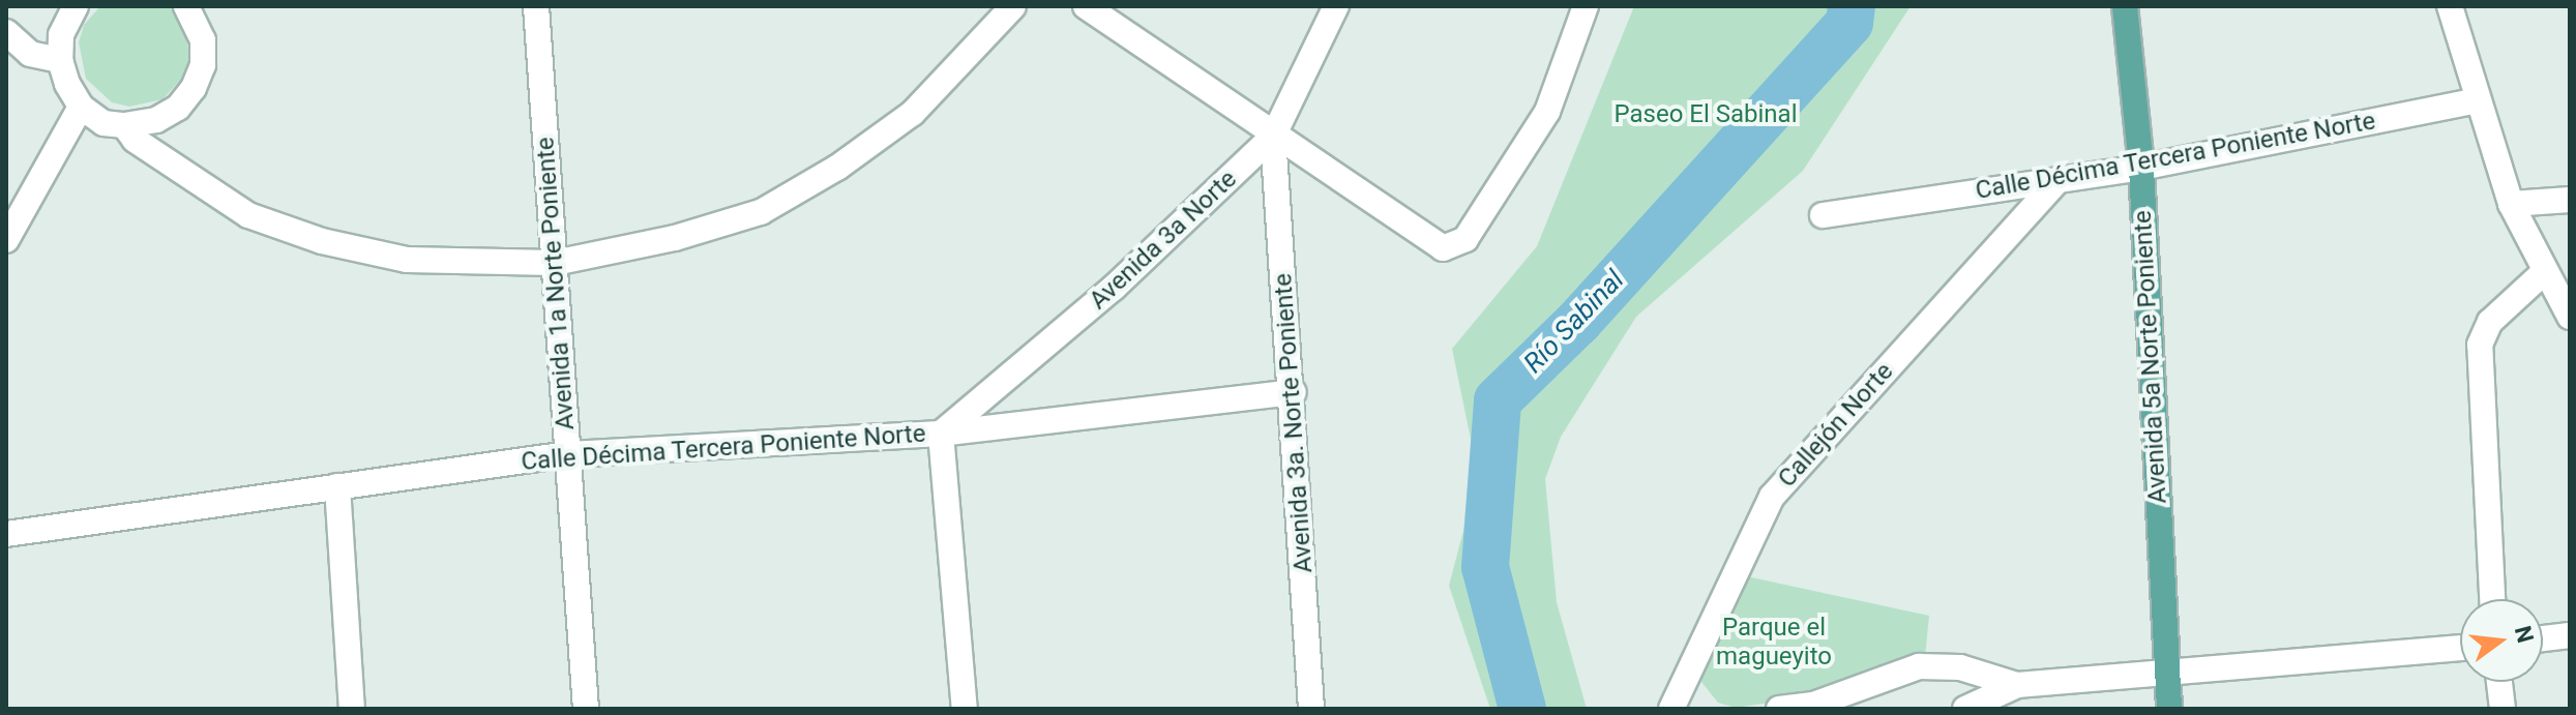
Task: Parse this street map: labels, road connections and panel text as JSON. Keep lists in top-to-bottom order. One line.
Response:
{"streets":{"main road":["Avenida 5a Norte Poniente"],"street":["Calle Décima Tercera Poniente Norte","Avenida 3a Norte","Avenida 1a Norte Poniente","Avenida 3a. Norte Poniente","Callejón Norte"]},"crossings":[["Calle Décima Tercera Poniente Norte","Avenida 3a Norte"],["Calle Décima Tercera Poniente Norte","Avenida 1a Norte Poniente"],["Calle Décima Tercera Poniente Norte","Avenida 5a Norte Poniente"],["Calle Décima Tercera Poniente Norte","Avenida 3a. Norte Poniente"],["Calle Décima Tercera Poniente Norte","Callejón Norte"],["Avenida 3a Norte","Avenida 3a. Norte Poniente"]],"water":["Río Sabinal"],"parks":["Paseo El Sabinal","Parque el magueyito"],"north":"right"}
